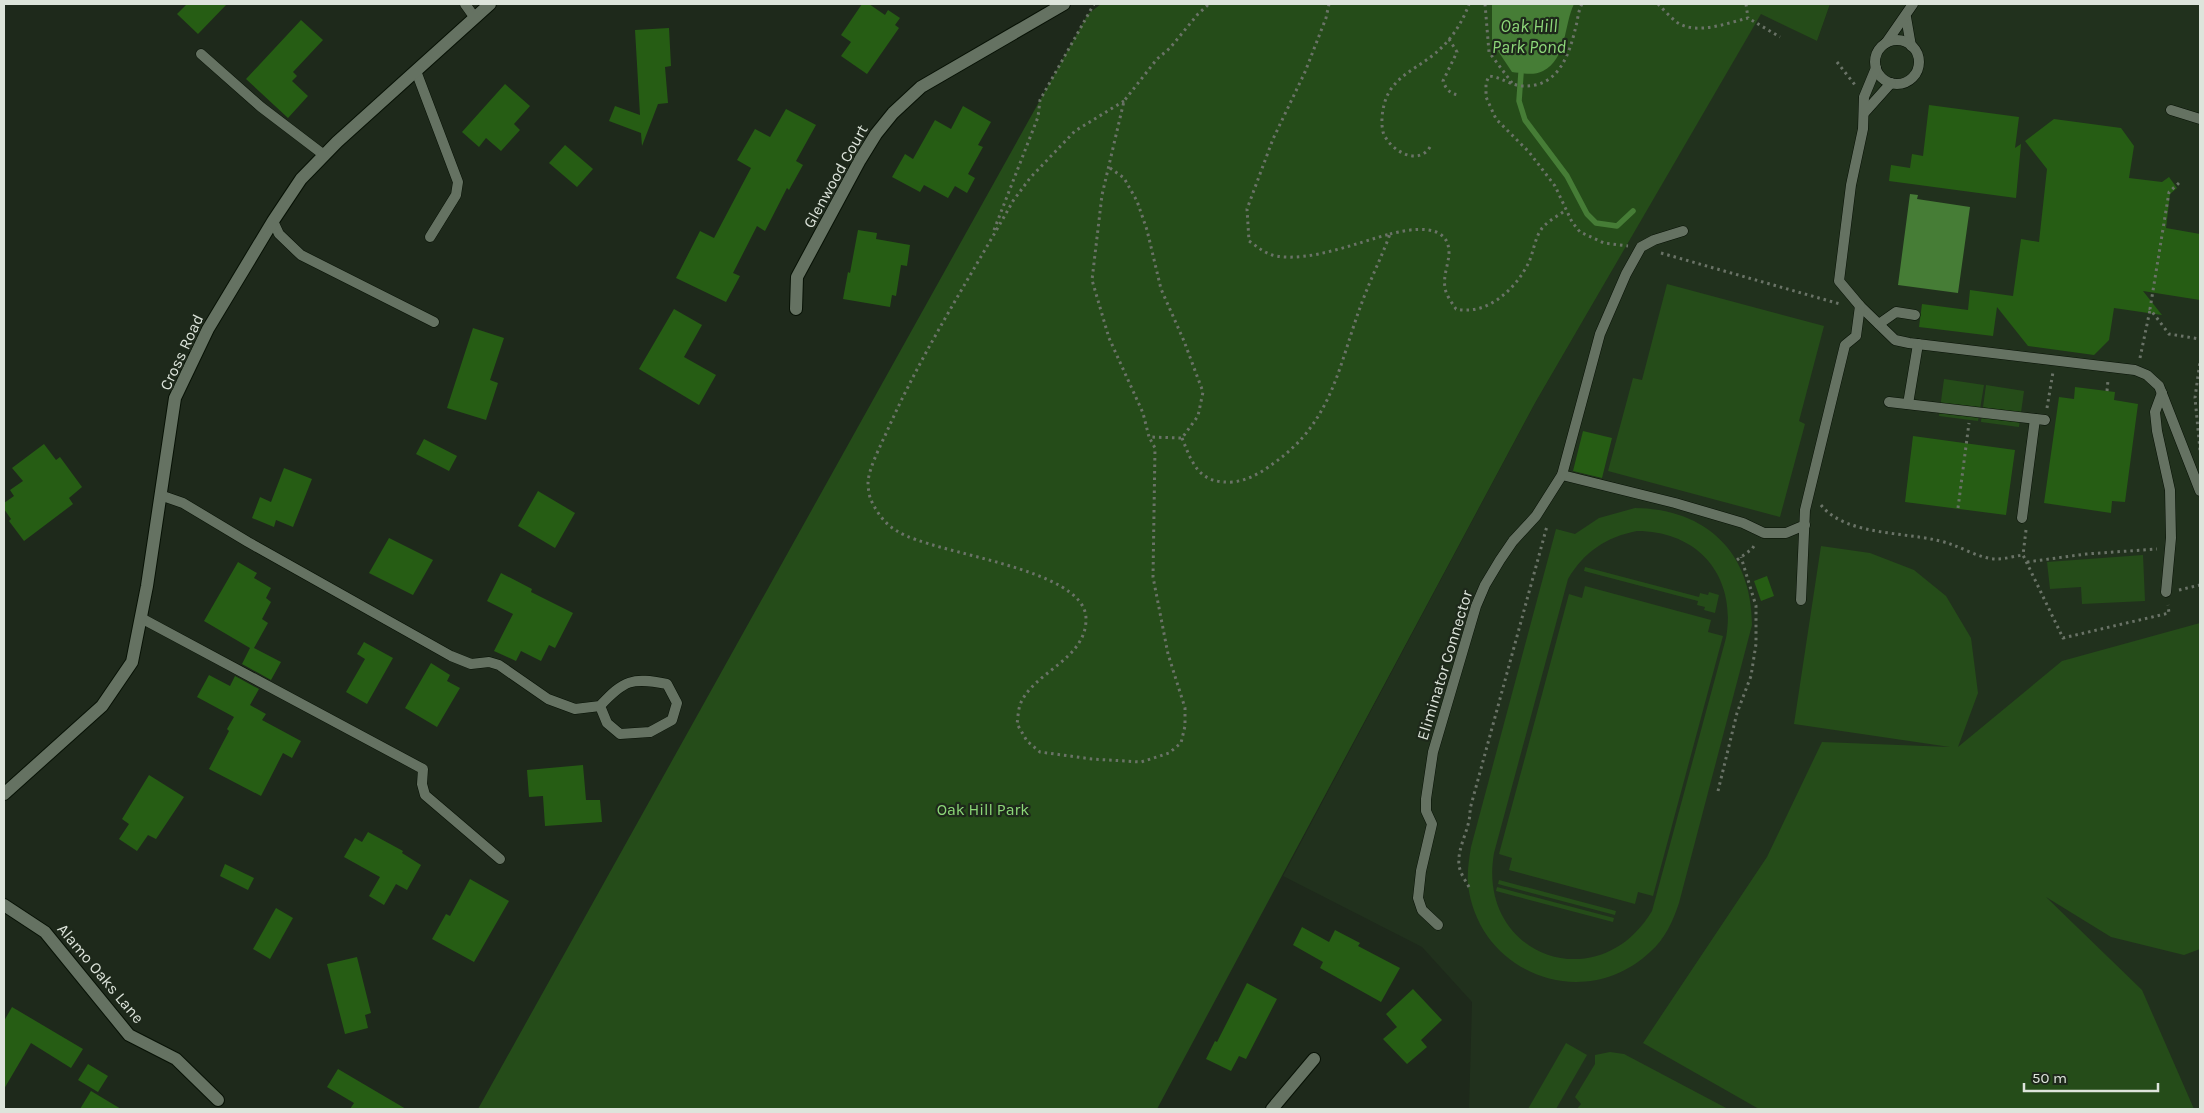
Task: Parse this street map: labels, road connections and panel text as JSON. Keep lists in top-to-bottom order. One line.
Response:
{"streets":{"street":["Glenwood Court","Cross Road","Alamo Oaks Lane"],"lane":["Eliminator Connector"]},"water":["Oak Hill Park Pond"],"parks":["Oak Hill Park"],"scale_bar":"50 m"}
